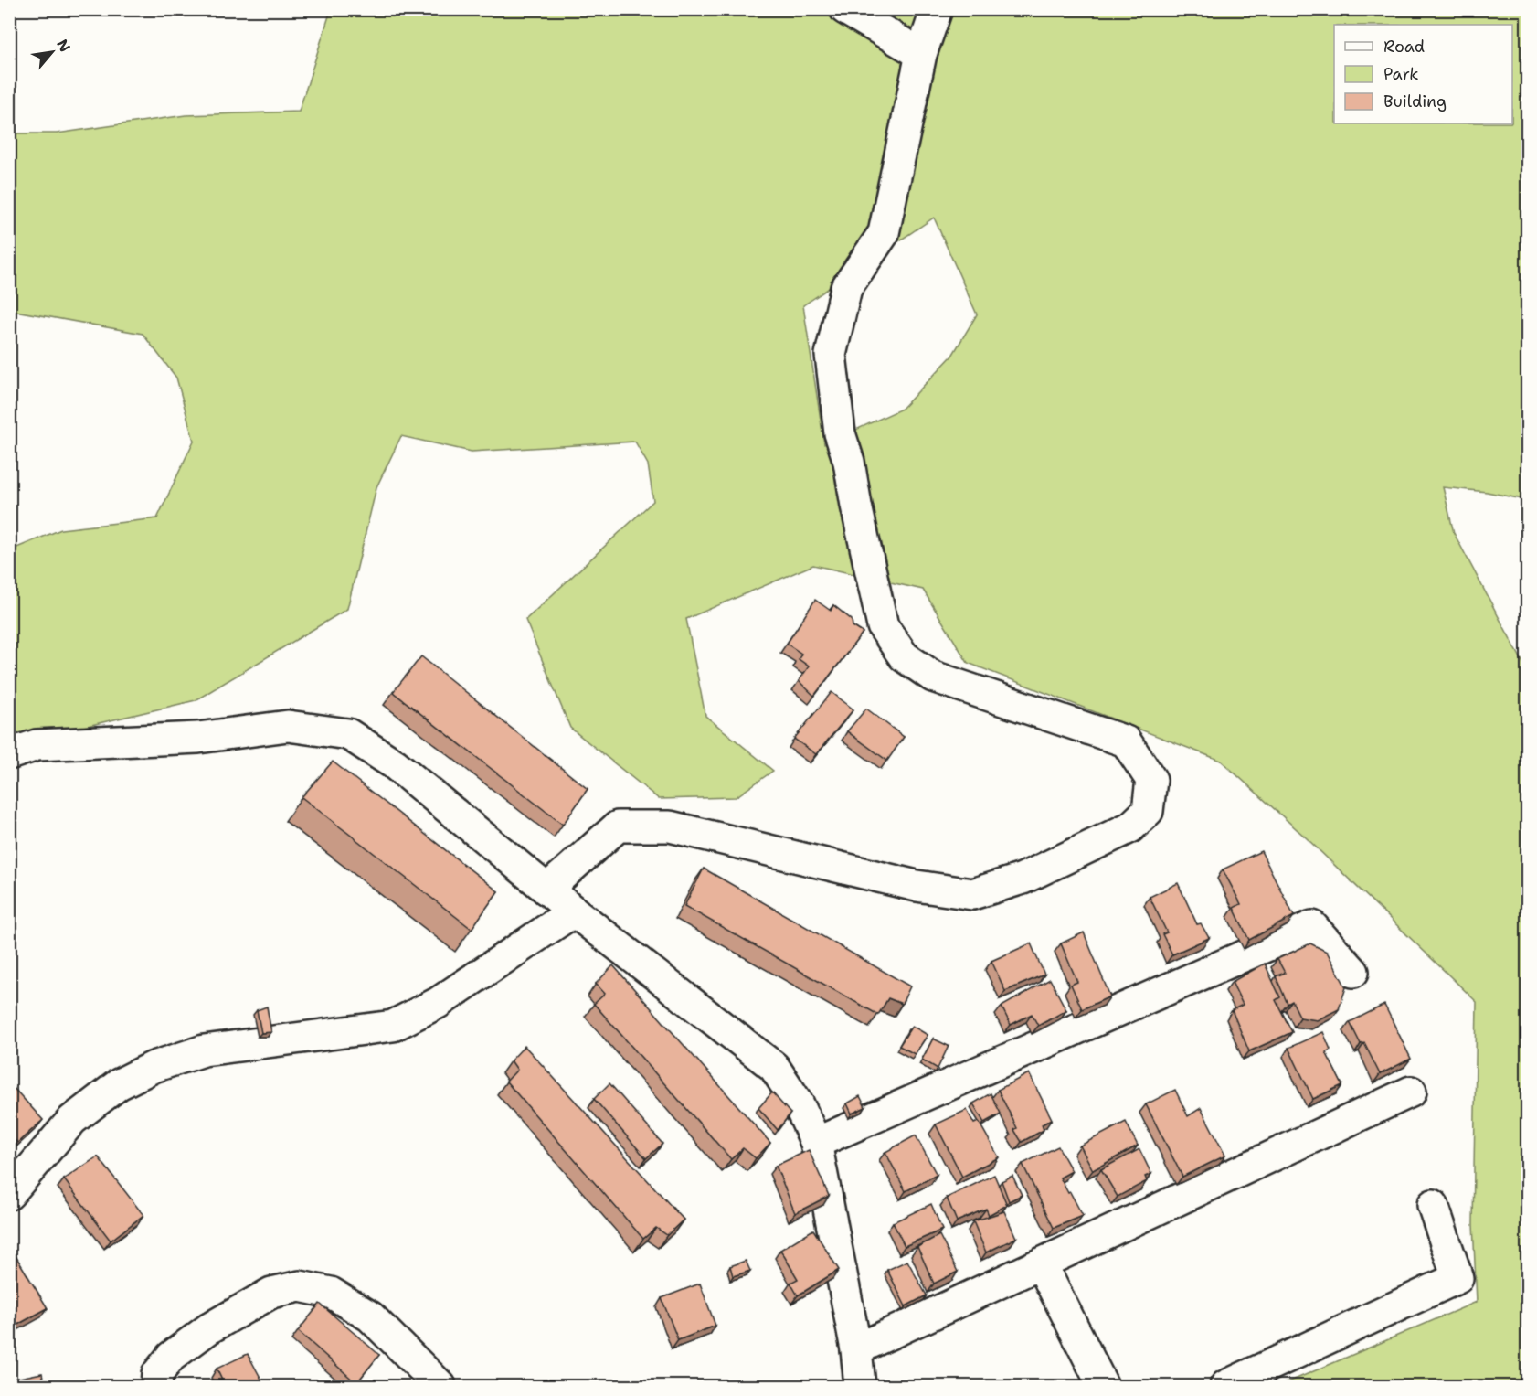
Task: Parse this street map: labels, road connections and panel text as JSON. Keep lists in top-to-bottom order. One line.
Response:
{"legend":["Road","Park","Building"],"north":"top right"}
